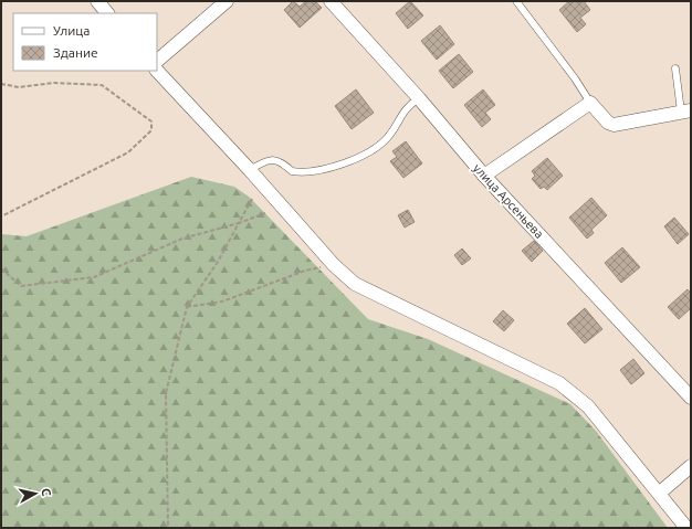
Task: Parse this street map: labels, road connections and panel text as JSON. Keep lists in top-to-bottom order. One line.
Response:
{"streets":{"street":["улица Арсеньева"]},"legend":["Улица","Здание"],"north":"right"}
